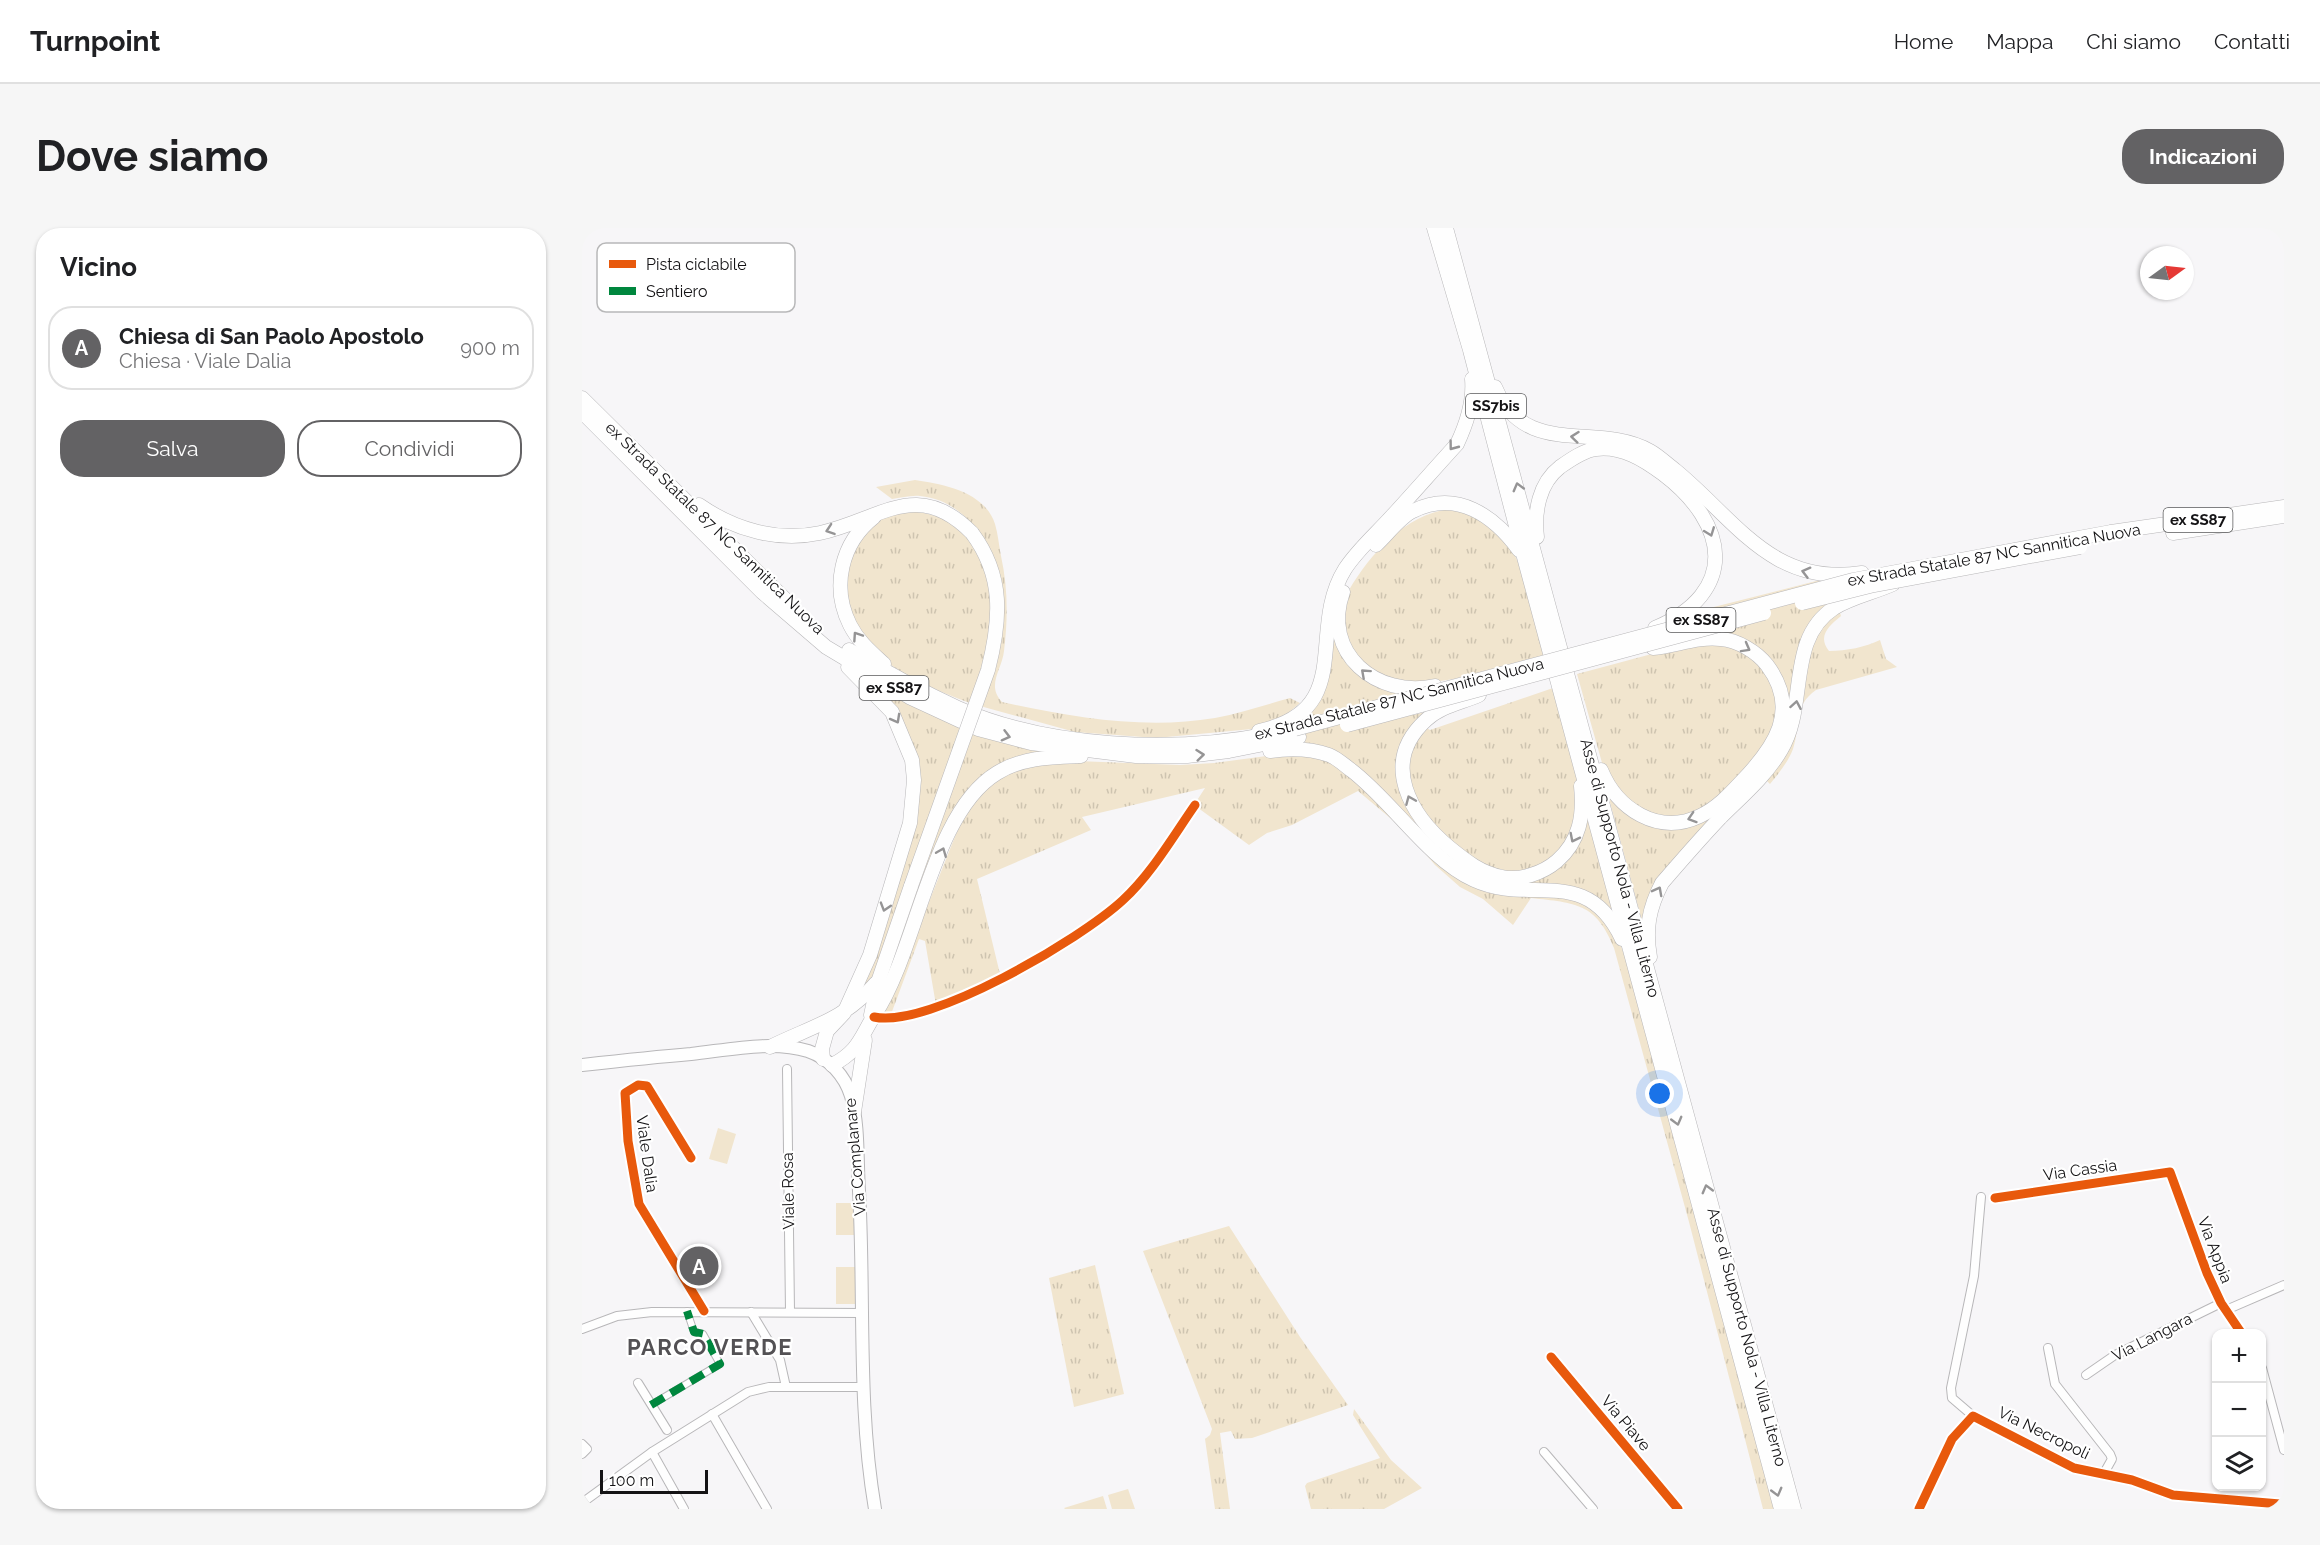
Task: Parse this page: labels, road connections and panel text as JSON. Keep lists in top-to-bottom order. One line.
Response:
{"streets":{"highway":["SS7bis","ex SS87","ex Strada Statale 87 NC Sannitica Nuova","Asse di Supporto Nola - Villa Literno"],"main road":["Via Complanare"],"street":["Viale Dalia","Via Cassia","Viale Rosa","Via Appia","Via Langara","Via Piave","Via Necropoli"]},"crossings":[["Via Cassia","Via Appia"],["Via Appia","Via Langara"]],"districts":["PARCO VERDE"],"legend":["Pista ciclabile","Sentiero"],"scale_bar":"100 m","north":"right","page":{"header":"Turnpoint","nav":["Home","Mappa","Chi siamo","Contatti"],"buttons":["Indicazioni",["Salva","Condividi"]],"title":"Dove siamo","heading":"Vicino","list":[{"mark":"A","name":"Chiesa di San Paolo Apostolo","note":"Chiesa · Viale Dalia","value":"900 m"}],"pins":"A","map_buttons":["+","−"],"scale":"100 m"}}
